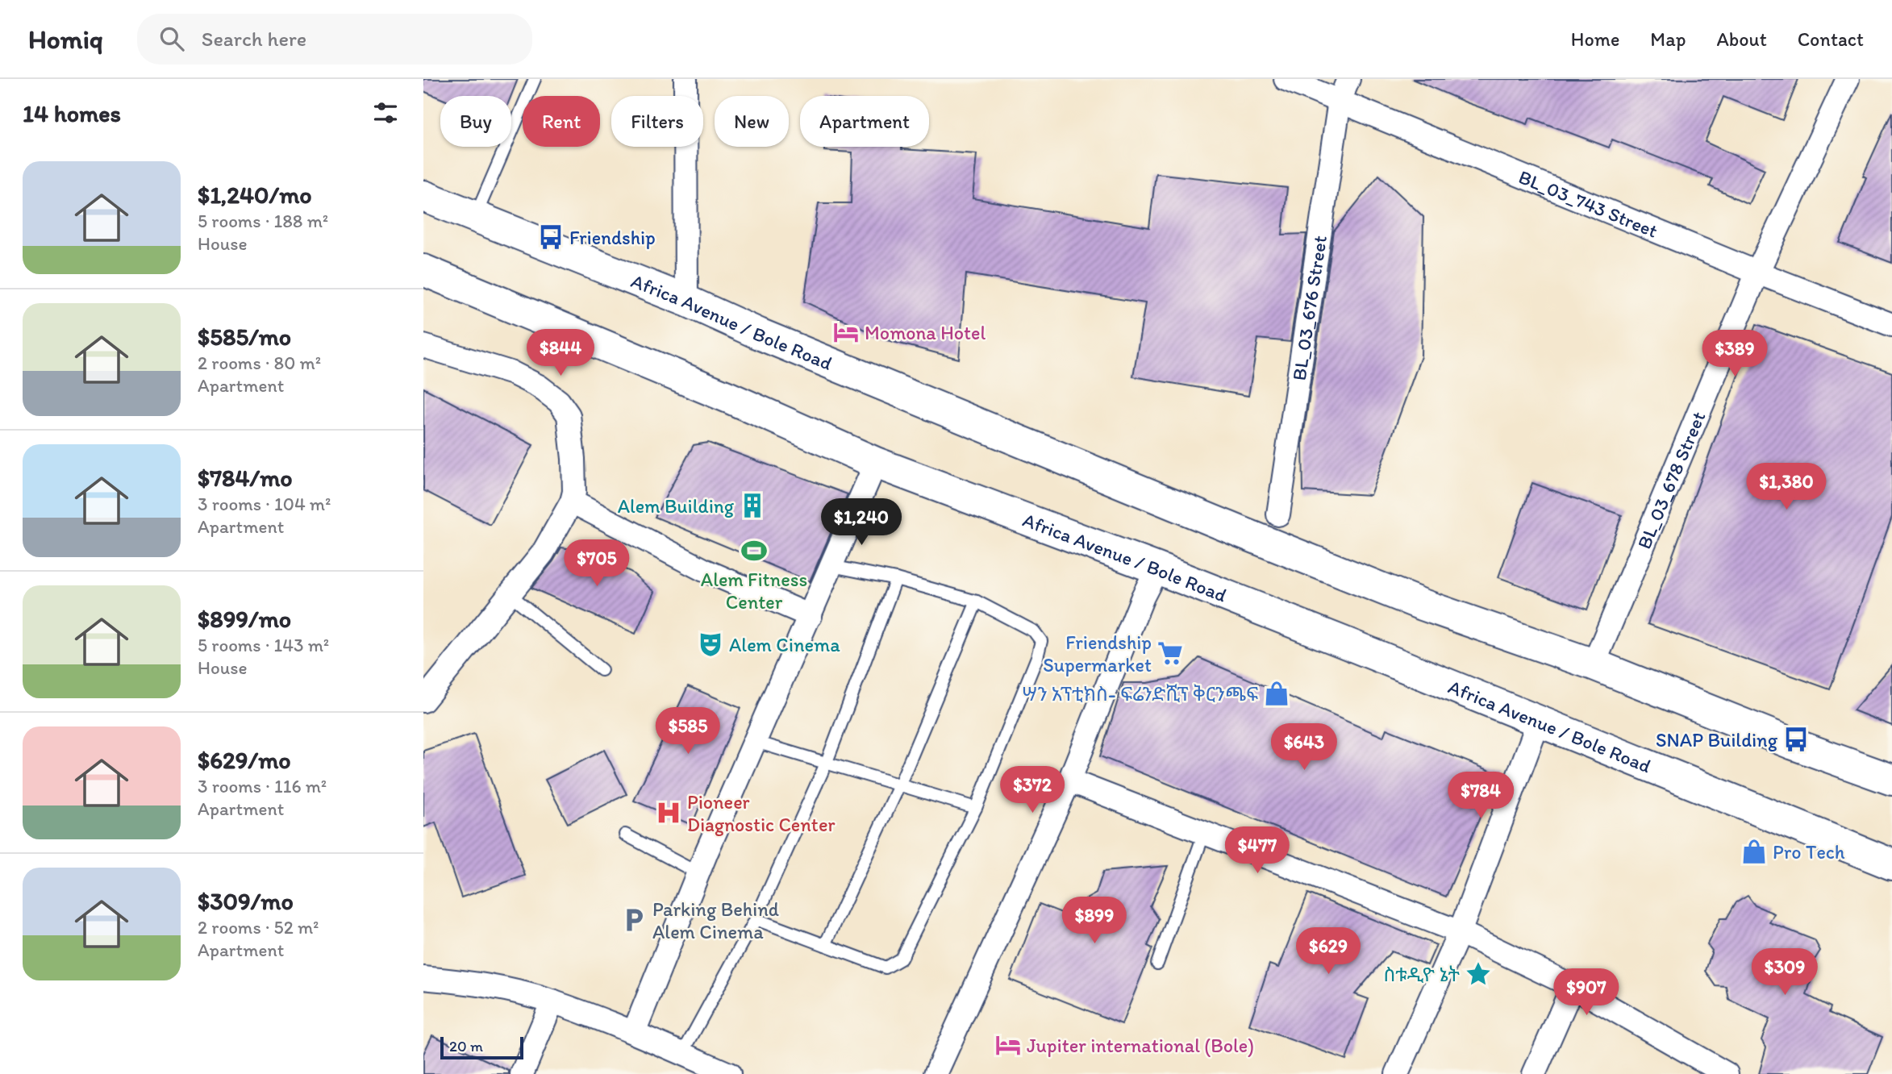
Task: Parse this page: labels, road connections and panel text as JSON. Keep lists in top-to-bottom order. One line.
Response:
{"streets":{"main road":["Africa Avenue / Bole Road"],"street":["BL_03_743 Street","BL_03_676 Street","BL_03_678 Street"]},"crossings":[["BL_03_743 Street","BL_03_676 Street"],["BL_03_743 Street","BL_03_678 Street"],["Africa Avenue / Bole Road","BL_03_678 Street"]],"places":{"bus stop":["Friendship","SNAP Building"],"hotel":["Momona Hotel","Jupiter international (Bole)"],"building":["Alem Building"],"sports":["Alem Fitness Center"],"theatre":["Alem Cinema"],"supermarket":["Friendship Supermarket"],"shop":["ሣን አፕቲክስ- ፍሬንድሺፕ ቅርንጫፍ","Pro Tech"],"hospital":["Pioneer Diagnostic Center"],"parking":["Parking Behind Alem Cinema"],"place":["ስቱዲዮ ኔት"]},"scale_bar":"20 m","page":{"header":"Homiq","search":"Search here","nav":["Home","Map","About","Contact"],"heading":"14 homes","chip":["Buy","Rent","Filters","New","Apartment"],"list":[{"name":"$1,240/mo","note":"5 rooms · 188 m² · House"},{"name":"$585/mo","note":"2 rooms · 80 m² · Apartment"},{"name":"$784/mo","note":"3 rooms · 104 m² · Apartment"},{"name":"$899/mo","note":"5 rooms · 143 m² · House"},{"name":"$629/mo","note":"3 rooms · 116 m² · Apartment"},{"name":"$309/mo","note":"2 rooms · 52 m² · Apartment"}],"price":["$844","$389","$1,380","$1,240","$705","$585","$643","$372","$784","$477","$899","$629","$309","$907"],"scale":"20 m"}}
